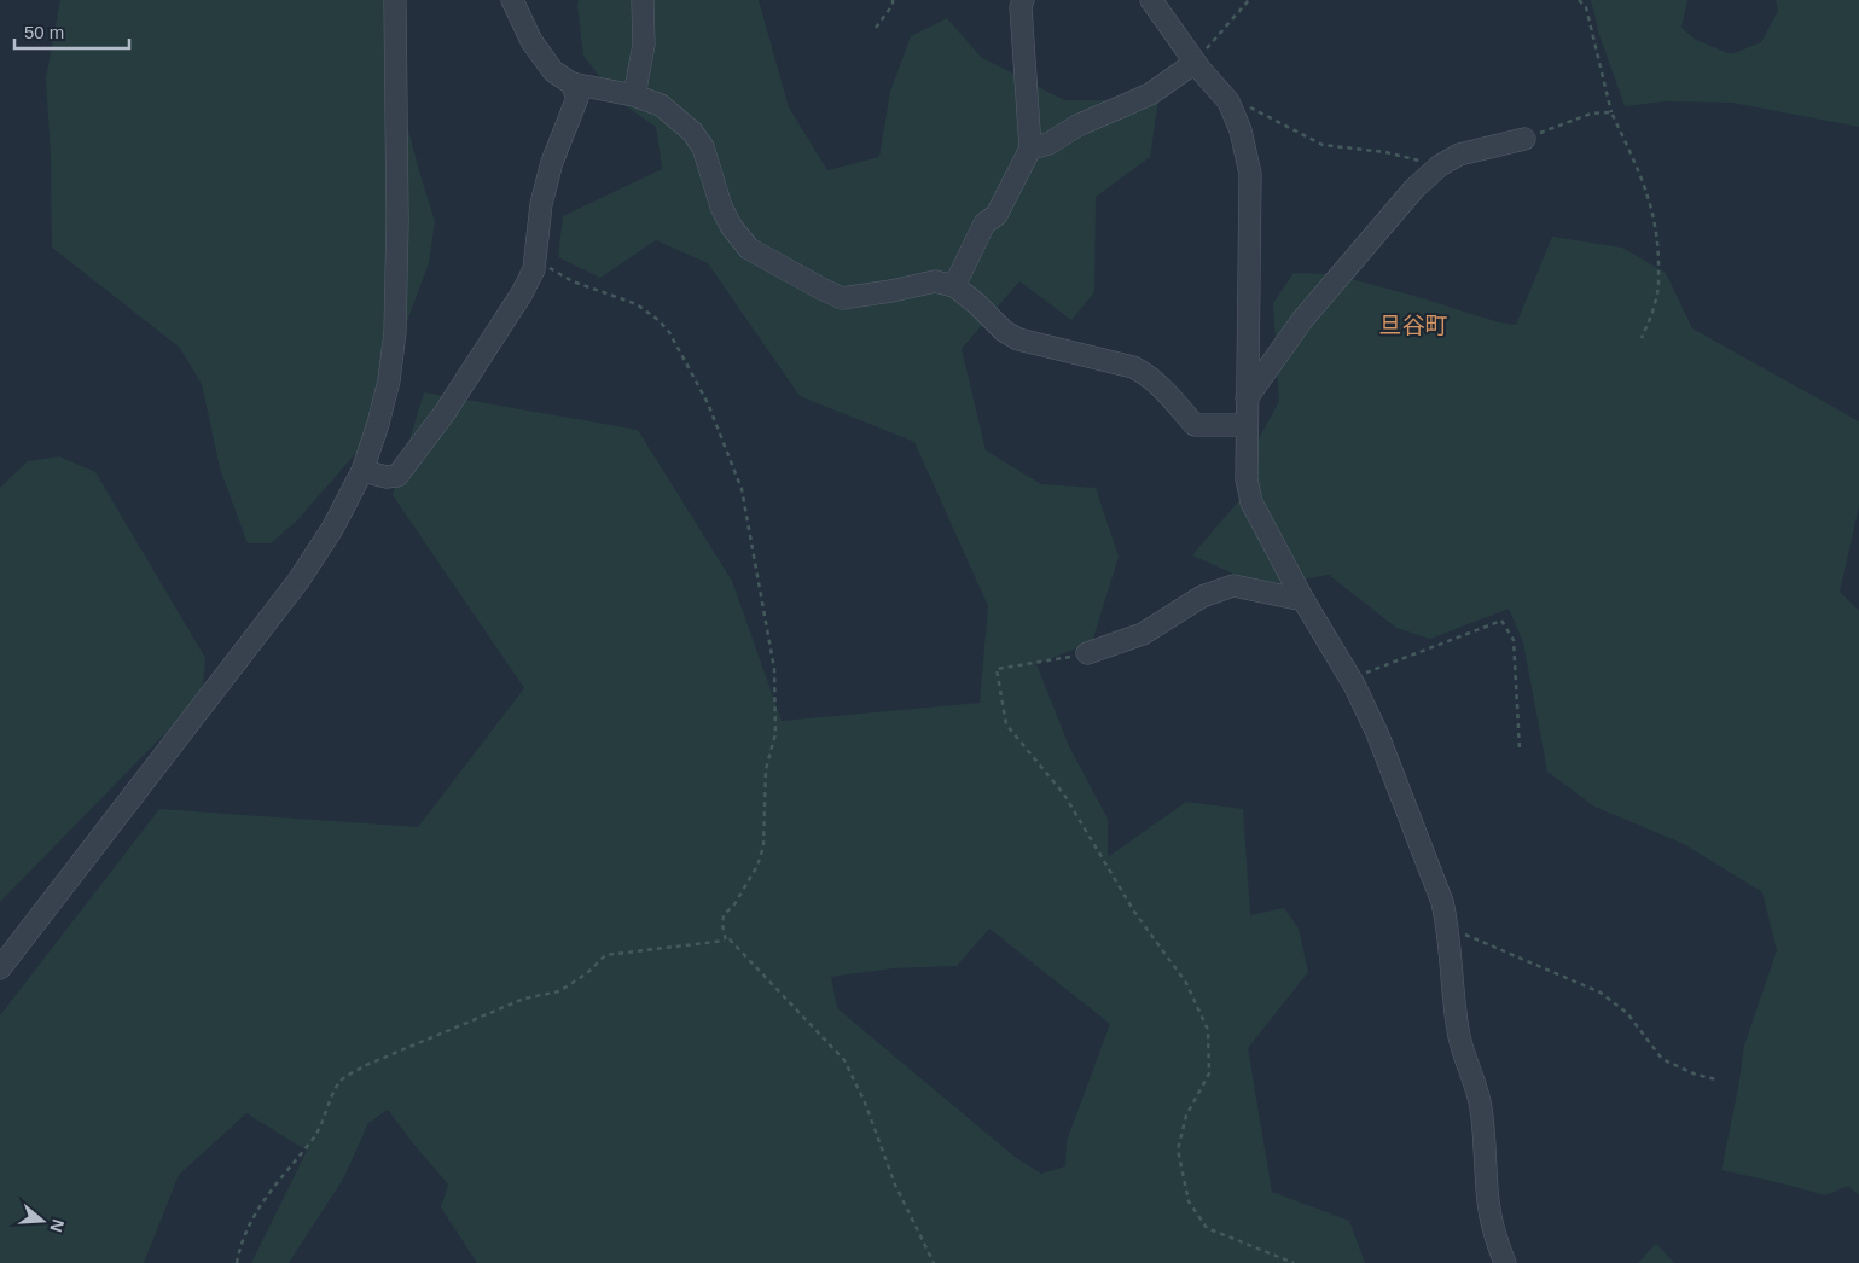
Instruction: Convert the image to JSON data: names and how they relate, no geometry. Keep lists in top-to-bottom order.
{
  "districts": ["旦谷町"],
  "scale_bar": "50 m",
  "north": "right"
}
